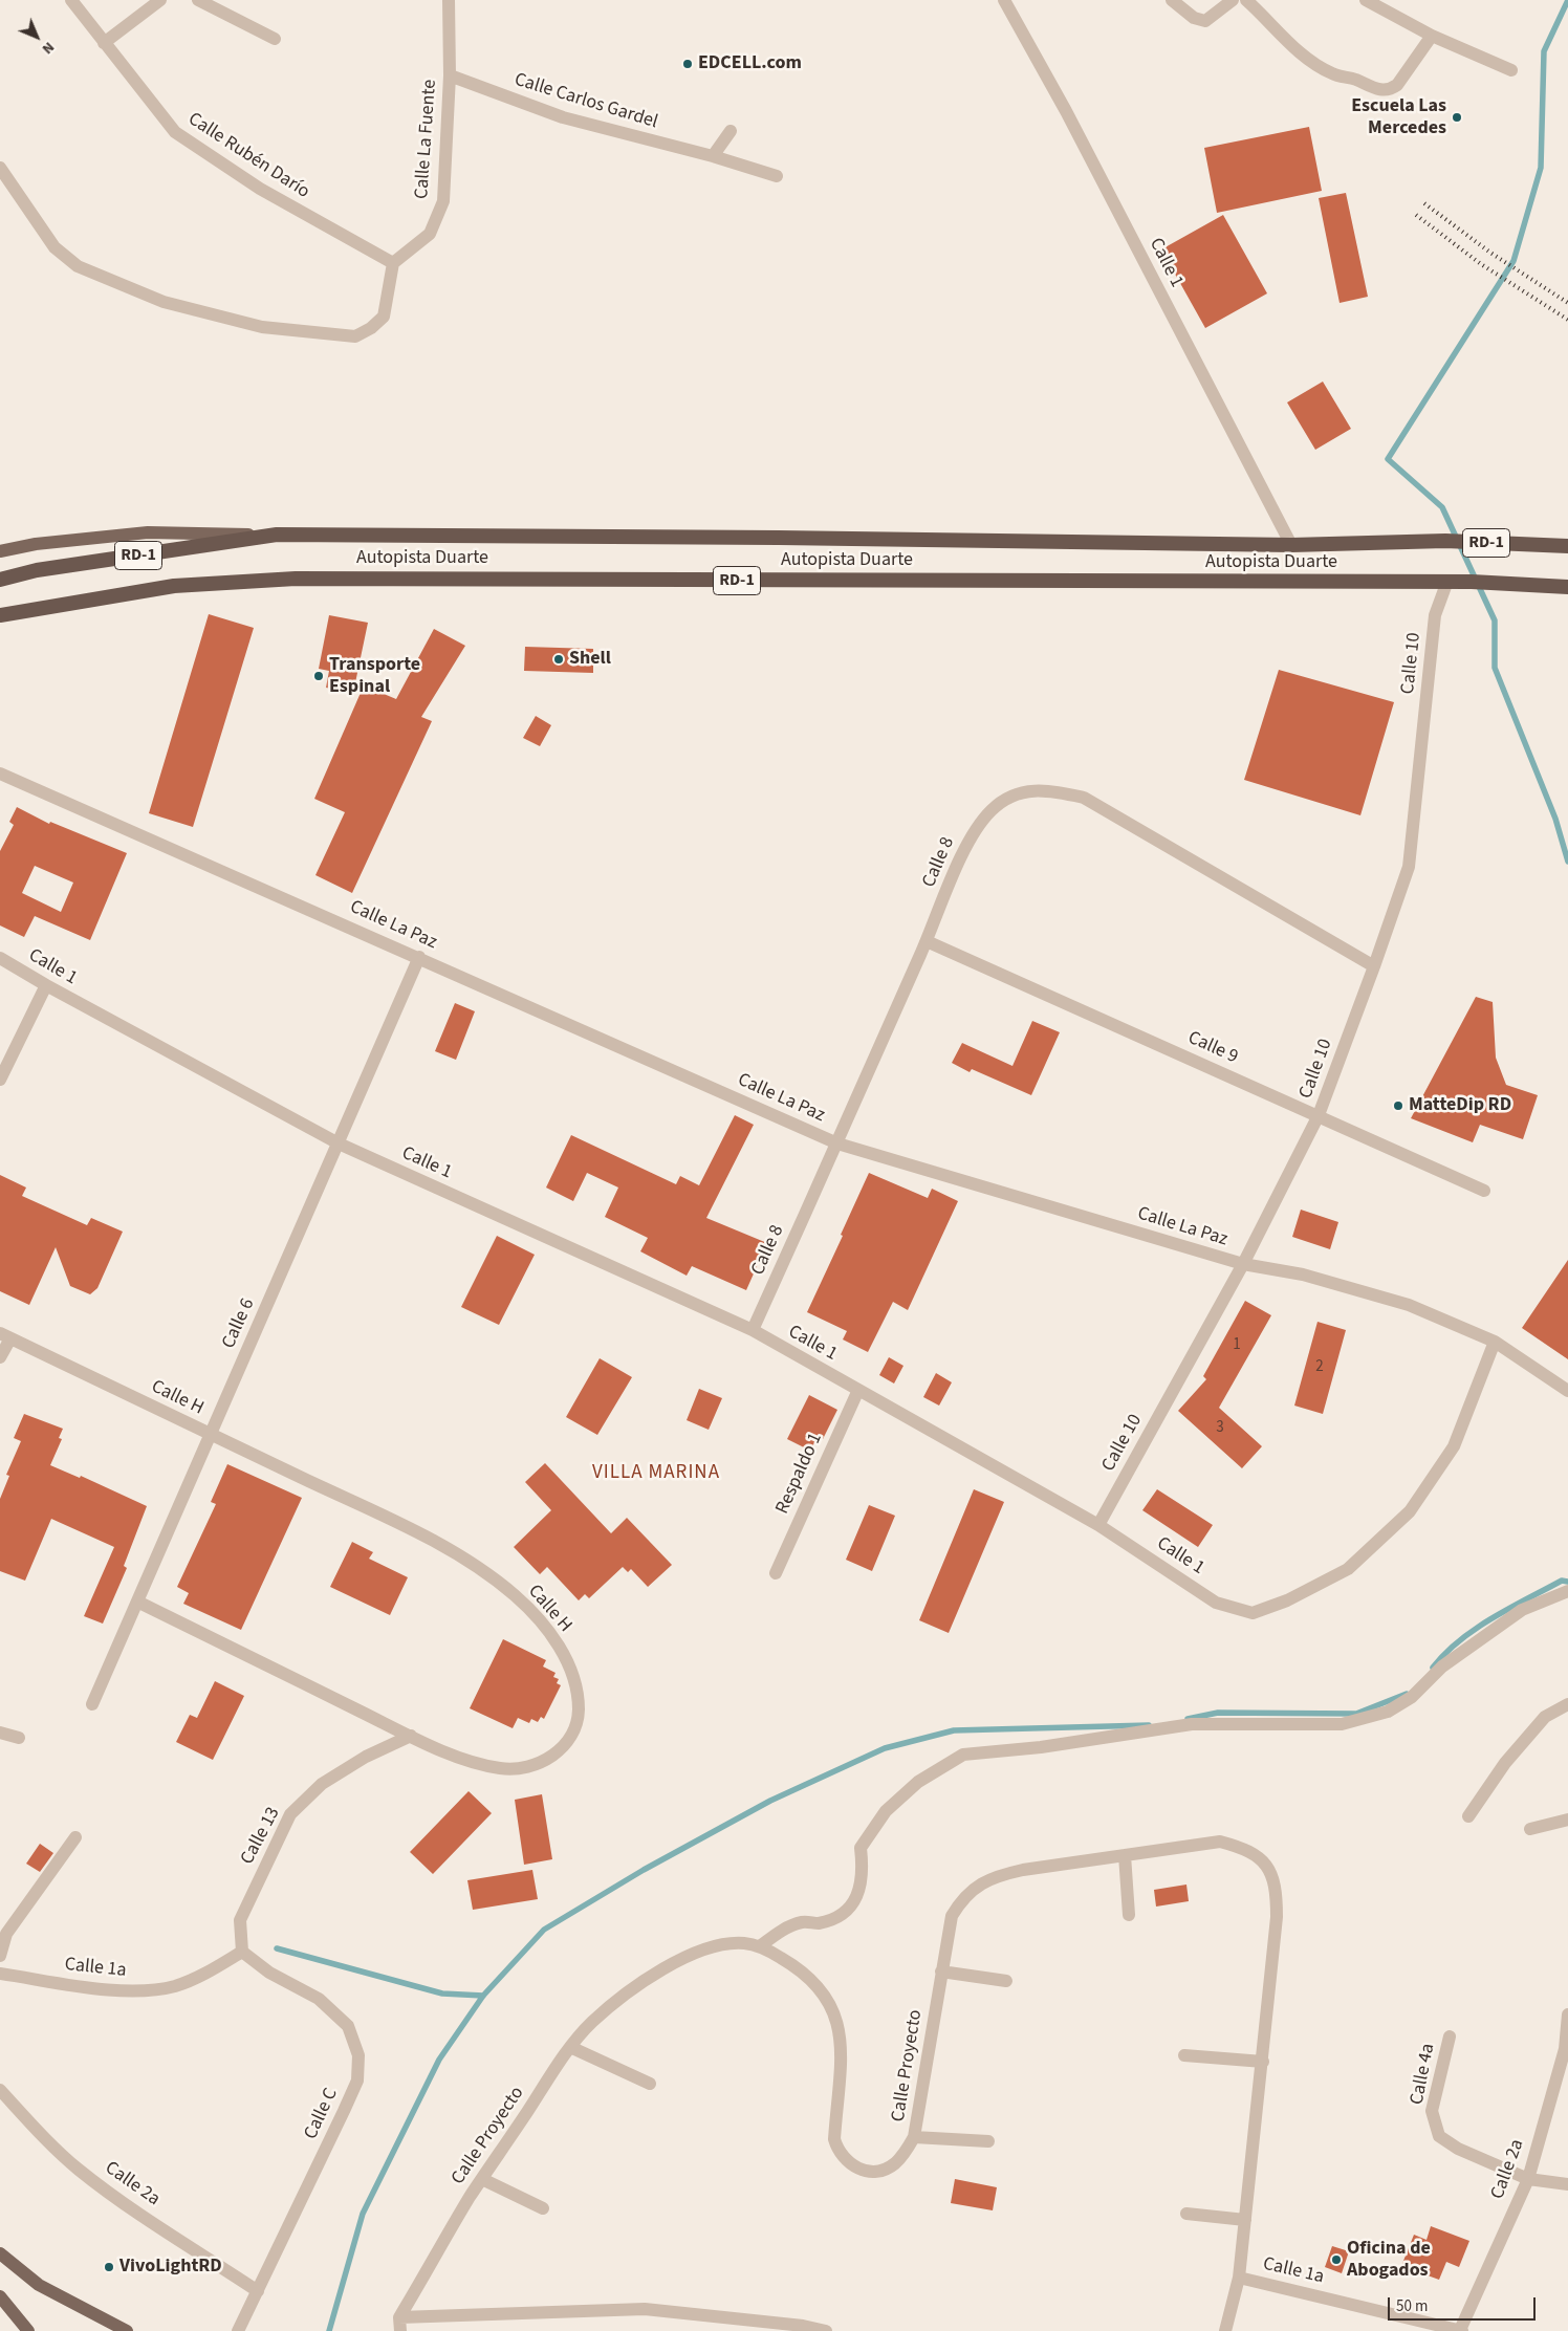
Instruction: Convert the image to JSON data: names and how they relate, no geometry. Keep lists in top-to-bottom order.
{
  "streets": {
    "highway": ["RD-1", "Autopista Duarte"],
    "street": [
      "Calle Carlos Gardel",
      "Calle La Fuente",
      "Calle Rubén Darío",
      "Calle 1",
      "Calle 10",
      "Calle 8",
      "Calle La Paz",
      "Calle 9",
      "Calle 6",
      "Calle H",
      "Respaldo 1",
      "Calle 13",
      "Calle 1a",
      "Calle Proyecto",
      "Calle 4a",
      "Calle C",
      "Calle 2a"
    ]
  },
  "crossings": [
    ["Calle Carlos Gardel", "Calle La Fuente"],
    ["Calle La Fuente", "Calle Rubén Darío"],
    ["Calle 1", "Autopista Duarte"],
    ["Calle 1", "Calle 10"],
    ["Calle 1", "Calle 8"],
    ["Calle 1", "Calle La Paz"],
    ["Calle 1", "Calle 6"],
    ["Calle 1", "Respaldo 1"],
    ["Autopista Duarte", "Calle 10"],
    ["Calle 10", "Calle 8"],
    ["Calle 10", "Calle La Paz"],
    ["Calle 10", "Calle 9"],
    ["Calle 8", "Calle La Paz"],
    ["Calle 8", "Calle 9"],
    ["Calle La Paz", "Calle 6"],
    ["Calle 6", "Calle H"],
    ["Calle H", "Calle 13"],
    ["Calle 13", "Calle 1a"],
    ["Calle 13", "Calle C"],
    ["Calle 1a", "Calle Proyecto"],
    ["Calle 1a", "Calle C"],
    ["Calle 1a", "Calle 2a"],
    ["Calle 4a", "Calle 2a"],
    ["Calle C", "Calle 2a"]
  ],
  "districts": ["VILLA MARINA"],
  "places": [
    "EDCELL.com",
    "Escuela Las Mercedes",
    "Shell",
    "Transporte Espinal",
    "MatteDip RD",
    "Oficina de Abogados",
    "VivoLightRD"
  ],
  "house_numbers": ["1", "2", "3"],
  "scale_bar": "50 m",
  "north": "bottom right"
}
